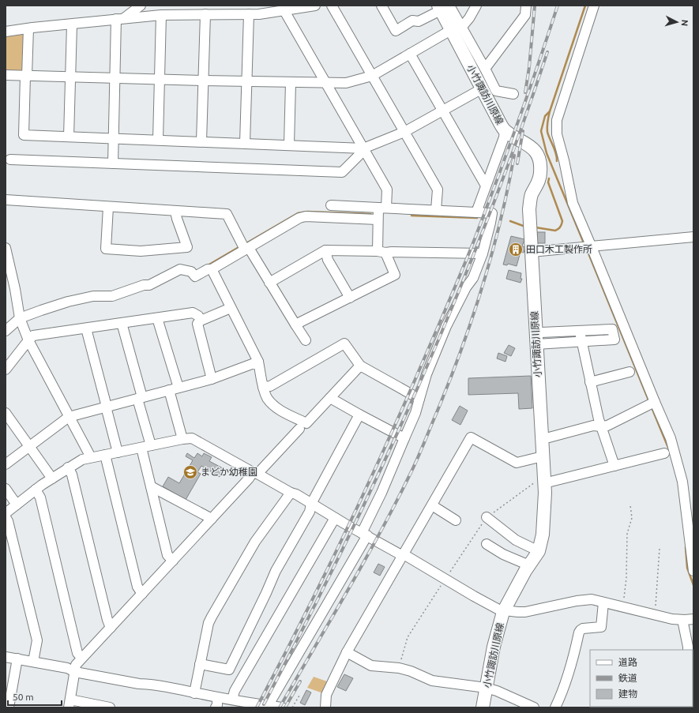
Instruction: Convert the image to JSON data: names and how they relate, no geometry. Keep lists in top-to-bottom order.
{
  "streets": {
    "main road": ["小竹諏訪川原線"]
  },
  "places": {
    "building": ["田口木工製作所"],
    "school or university": ["まどか幼稚園"]
  },
  "legend": ["道路", "鉄道", "建物"],
  "scale_bar": "50 m",
  "north": "right"
}
